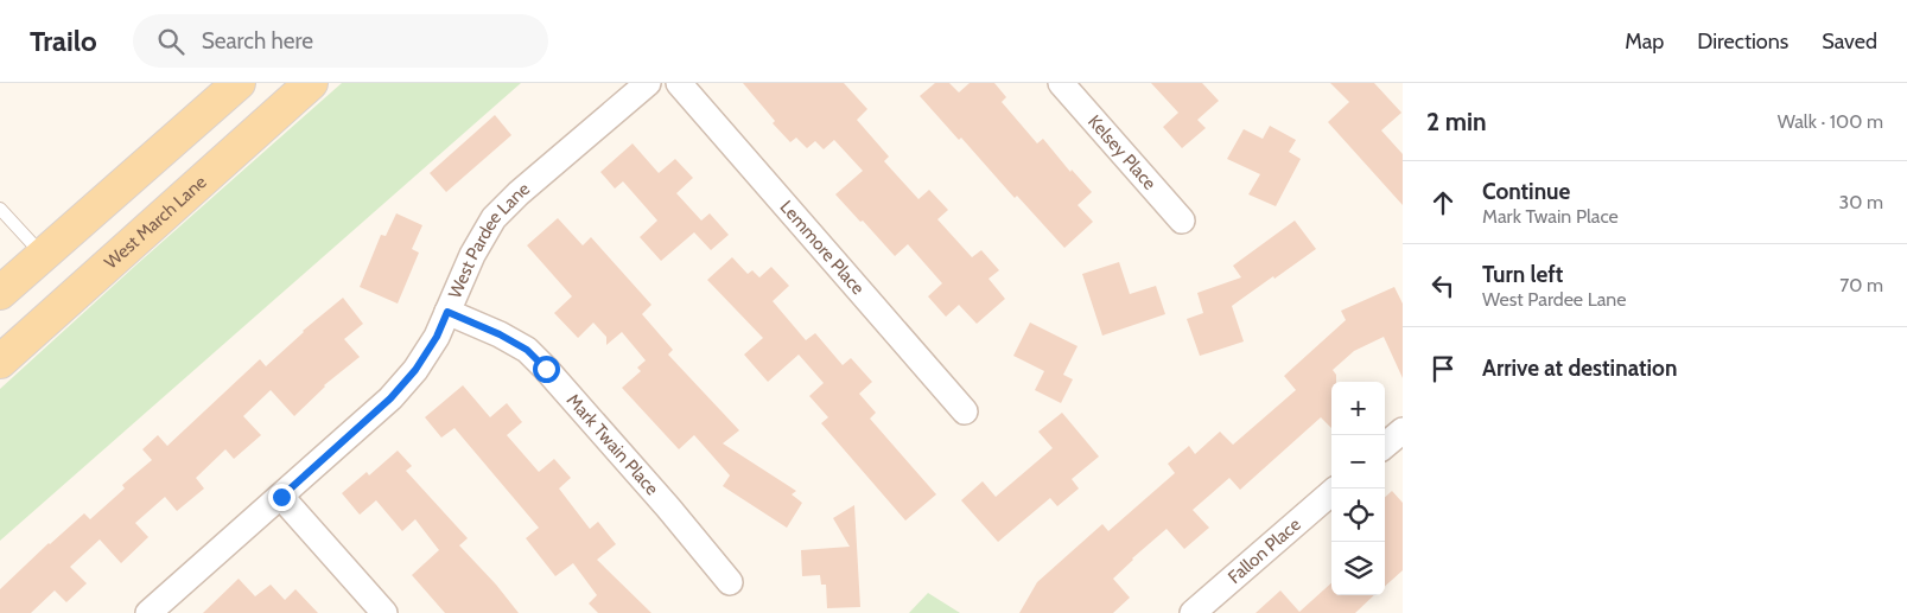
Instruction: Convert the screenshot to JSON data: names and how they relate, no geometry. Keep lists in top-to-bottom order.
{
  "streets": {
    "main road": ["West March Lane"],
    "street": [
      "Kelsey Place",
      "West Pardee Lane",
      "Lemmore Place",
      "Mark Twain Place",
      "Fallon Place"
    ]
  },
  "crossings": [
    ["West Pardee Lane", "Mark Twain Place"]
  ],
  "page": {
    "header": "Trailo",
    "search": "Search here",
    "nav": ["Map", "Directions", "Saved"],
    "heading": ["2 min", "Walk · 100 m"],
    "list": [
      ["Continue", "Mark Twain Place", "30 m"],
      ["Turn left", "West Pardee Lane", "70 m"],
      "Arrive at destination"
    ],
    "map_buttons": ["+", "−"]
  }
}
